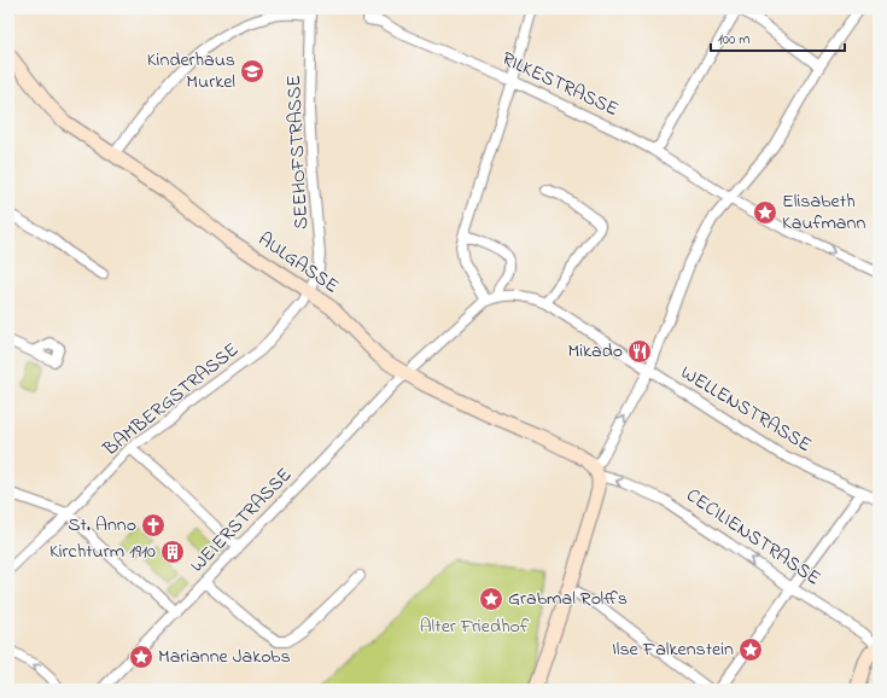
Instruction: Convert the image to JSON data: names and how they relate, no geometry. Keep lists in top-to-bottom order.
{
  "streets": {
    "main road": ["AULGASSE", "CECILIENSTRASSE"],
    "street": [
      "RILKESTRASSE",
      "SEEHOFSTRASSE",
      "BAMBERGSTRASSE",
      "WELLENSTRASSE",
      "WEIERSTRASSE"
    ]
  },
  "crossings": [
    ["SEEHOFSTRASSE", "AULGASSE"],
    ["SEEHOFSTRASSE", "BAMBERGSTRASSE"],
    ["AULGASSE", "BAMBERGSTRASSE"],
    ["AULGASSE", "WEIERSTRASSE"],
    ["AULGASSE", "CECILIENSTRASSE"],
    ["WELLENSTRASSE", "WEIERSTRASSE"]
  ],
  "one_way": ["CECILIENSTRASSE"],
  "parks": ["Alter Friedhof"],
  "places": {
    "school or university": ["Kinderhaus Murkel"],
    "place": [
      "Elisabeth Kaufmann",
      "Grabmal Rolffs",
      "Ilse Falkenstein",
      "Marianne Jakobs"
    ],
    "restaurant": ["Mikado"],
    "church": ["St. Anno"],
    "building": ["Kirchturm 1910"]
  },
  "scale_bar": "100 m"
}
